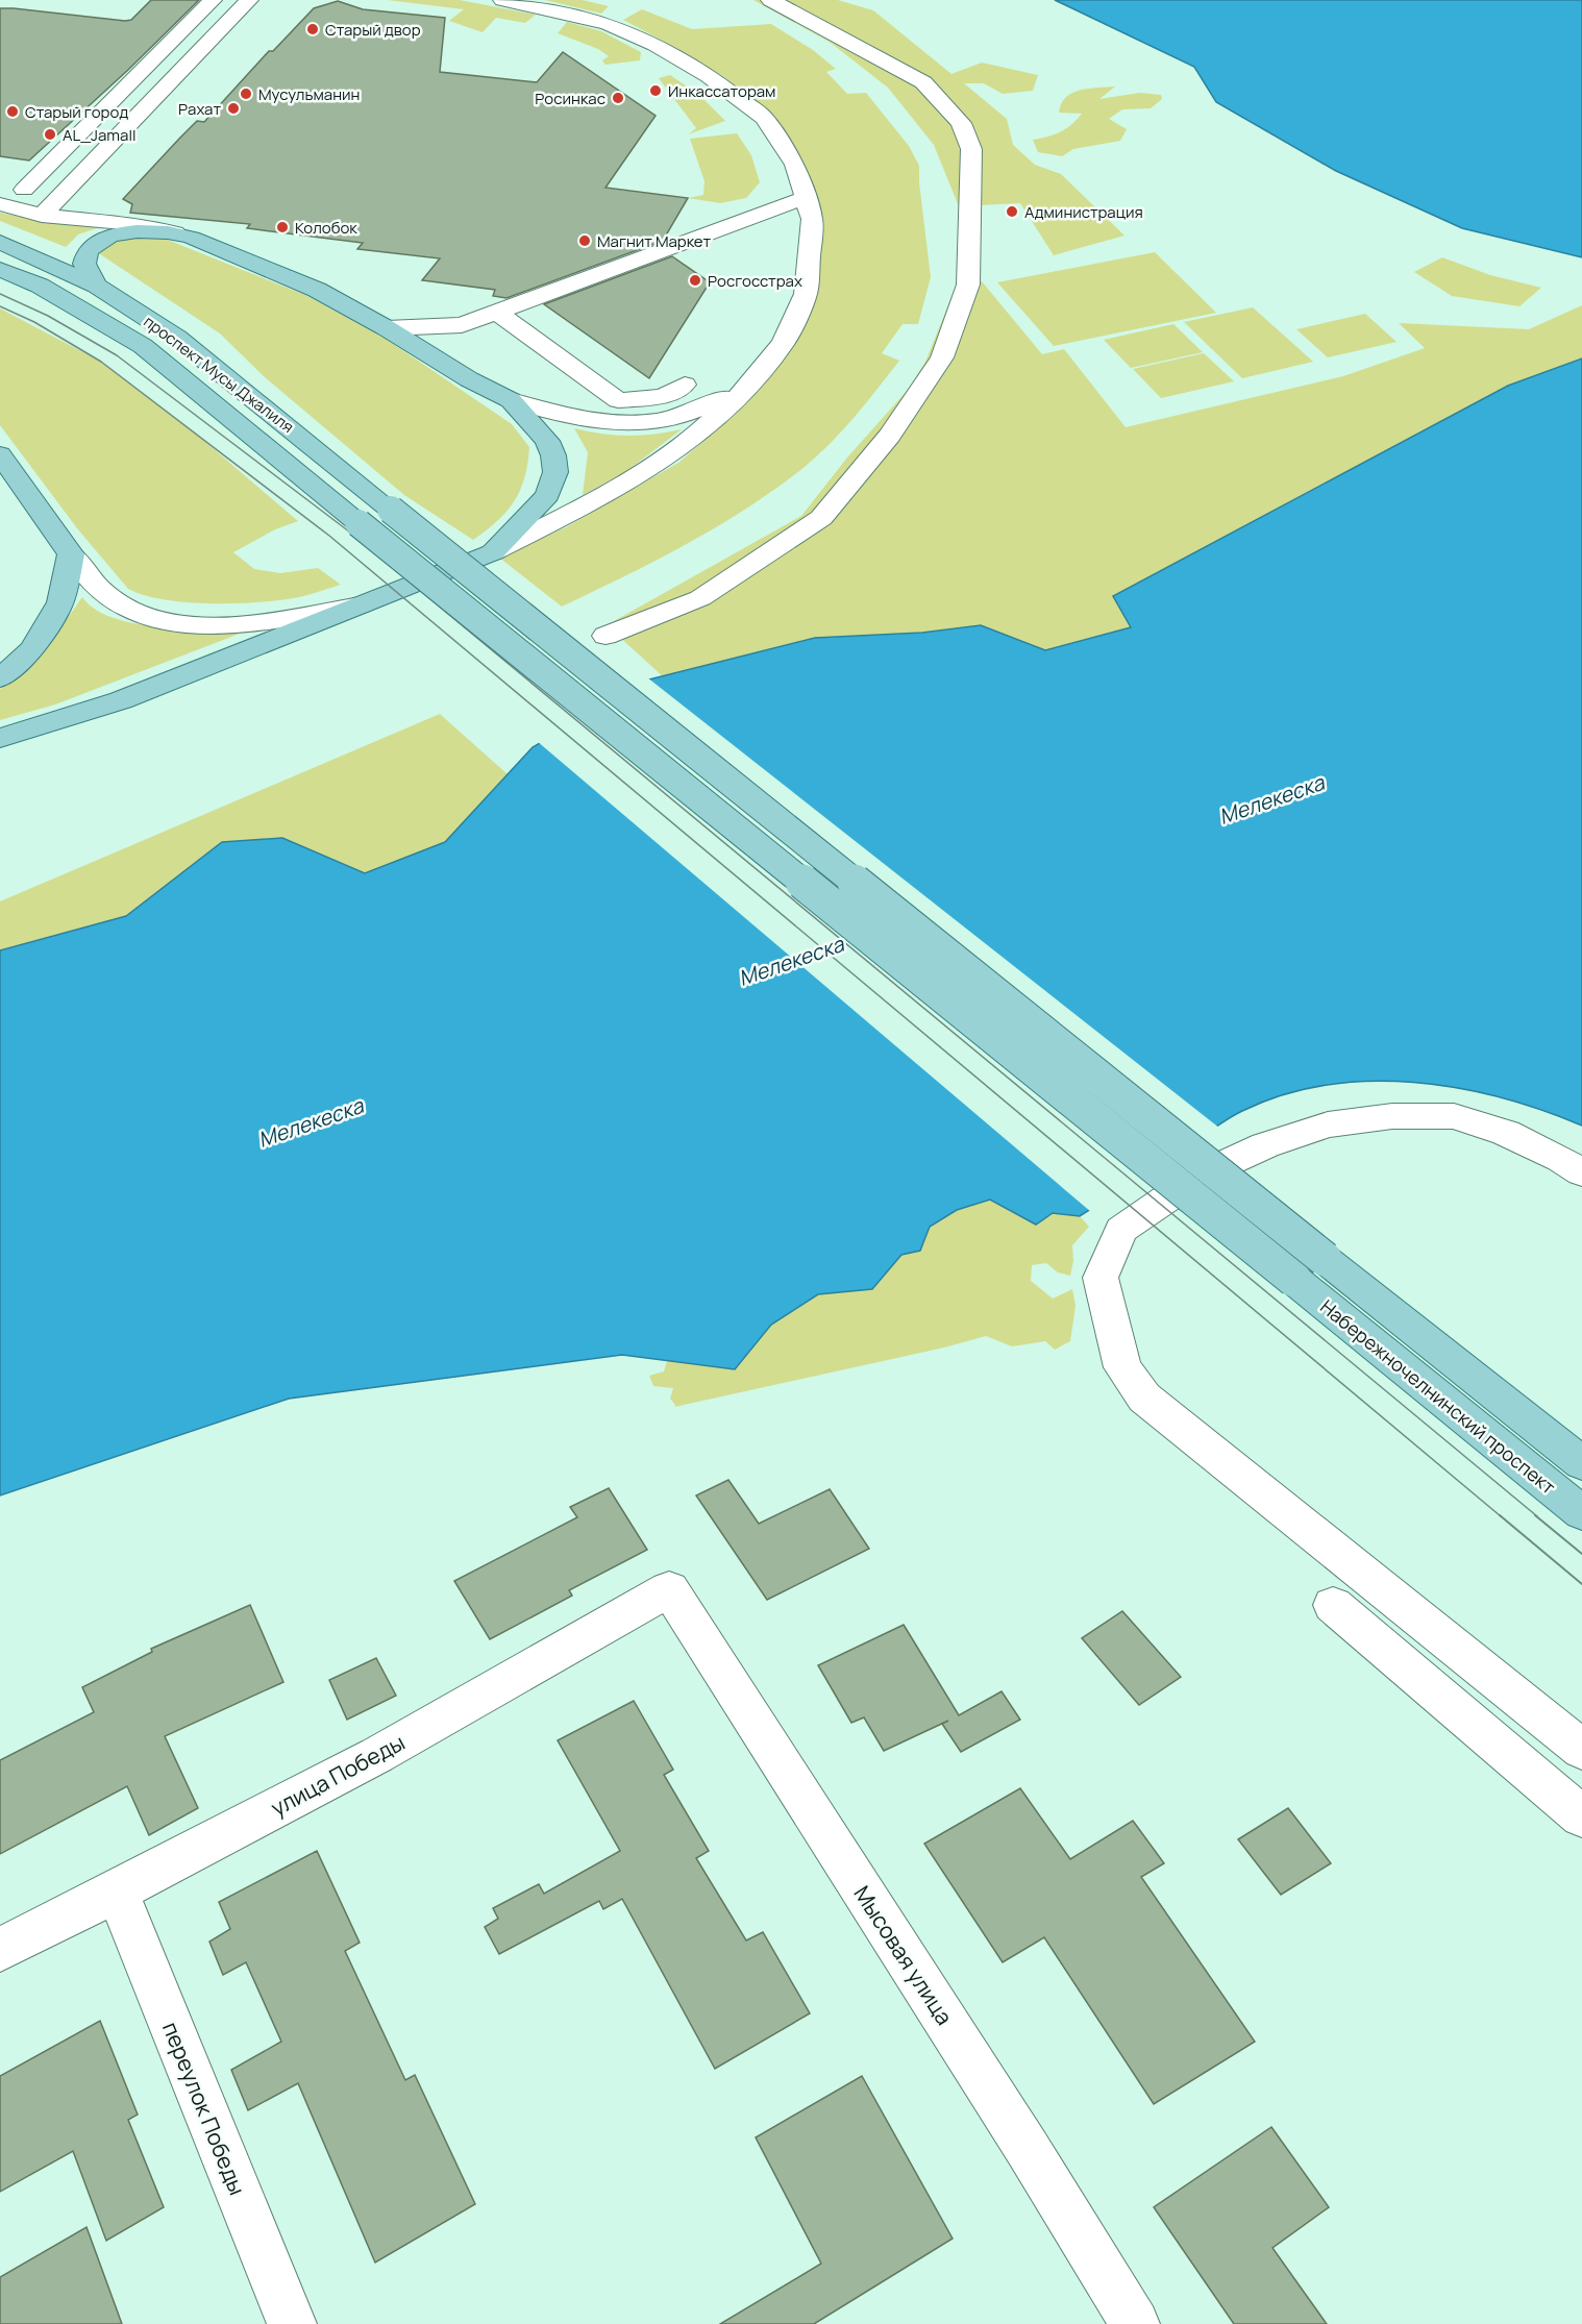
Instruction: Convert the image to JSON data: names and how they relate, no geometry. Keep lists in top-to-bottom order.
{
  "streets": {
    "main road": ["проспект Мусы Джалиля", "Набережночелнинский проспект"],
    "street": ["улица Победы", "Мысовая улица", "переулок Победы"]
  },
  "crossings": [
    ["проспект Мусы Джалиля", "Набережночелнинский проспект"],
    ["улица Победы", "Мысовая улица"],
    ["улица Победы", "переулок Победы"]
  ],
  "water": ["Мелекеска"],
  "places": [
    "Старый двор",
    "Инкассаторам",
    "Мусульманин",
    "Росинкас",
    "Рахат",
    "Старый город",
    "AL_Jamall",
    "Администрация",
    "Колобок",
    "Магнит Маркет",
    "Росгосстрах"
  ]
}
